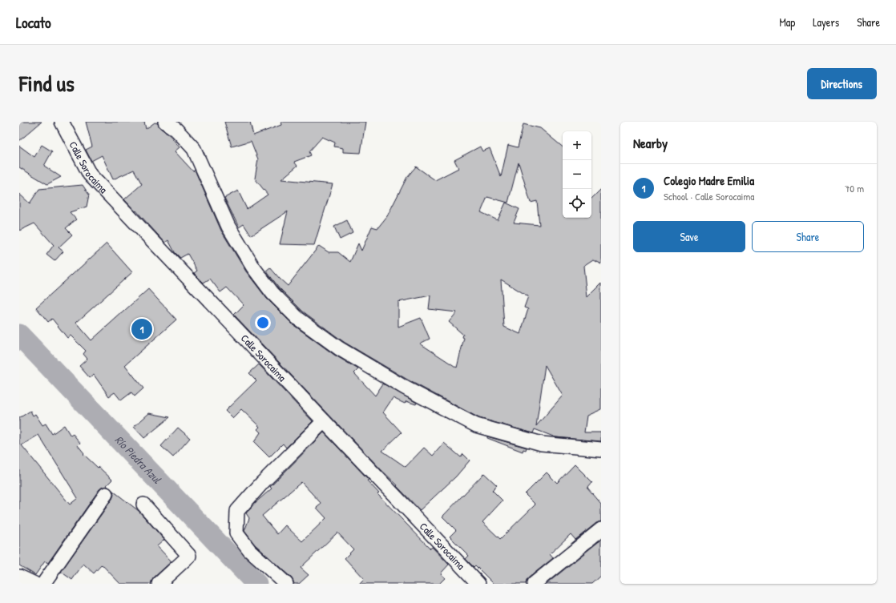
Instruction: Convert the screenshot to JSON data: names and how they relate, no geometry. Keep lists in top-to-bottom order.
{
  "streets": {
    "street": ["Calle Sorocaima"]
  },
  "water": ["Río Piedra Azul"],
  "page": {
    "header": "Locato",
    "nav": ["Map", "Layers", "Share"],
    "title": "Find us",
    "buttons": [
      "Directions",
      ["Save", "Share"]
    ],
    "heading": "Nearby",
    "map_buttons": ["+", "−"],
    "list": [
      {
        "mark": "1",
        "name": "Colegio Madre Emilia",
        "note": "School · Calle Sorocaima",
        "value": "70 m"
      }
    ],
    "pins": "1"
  }
}
